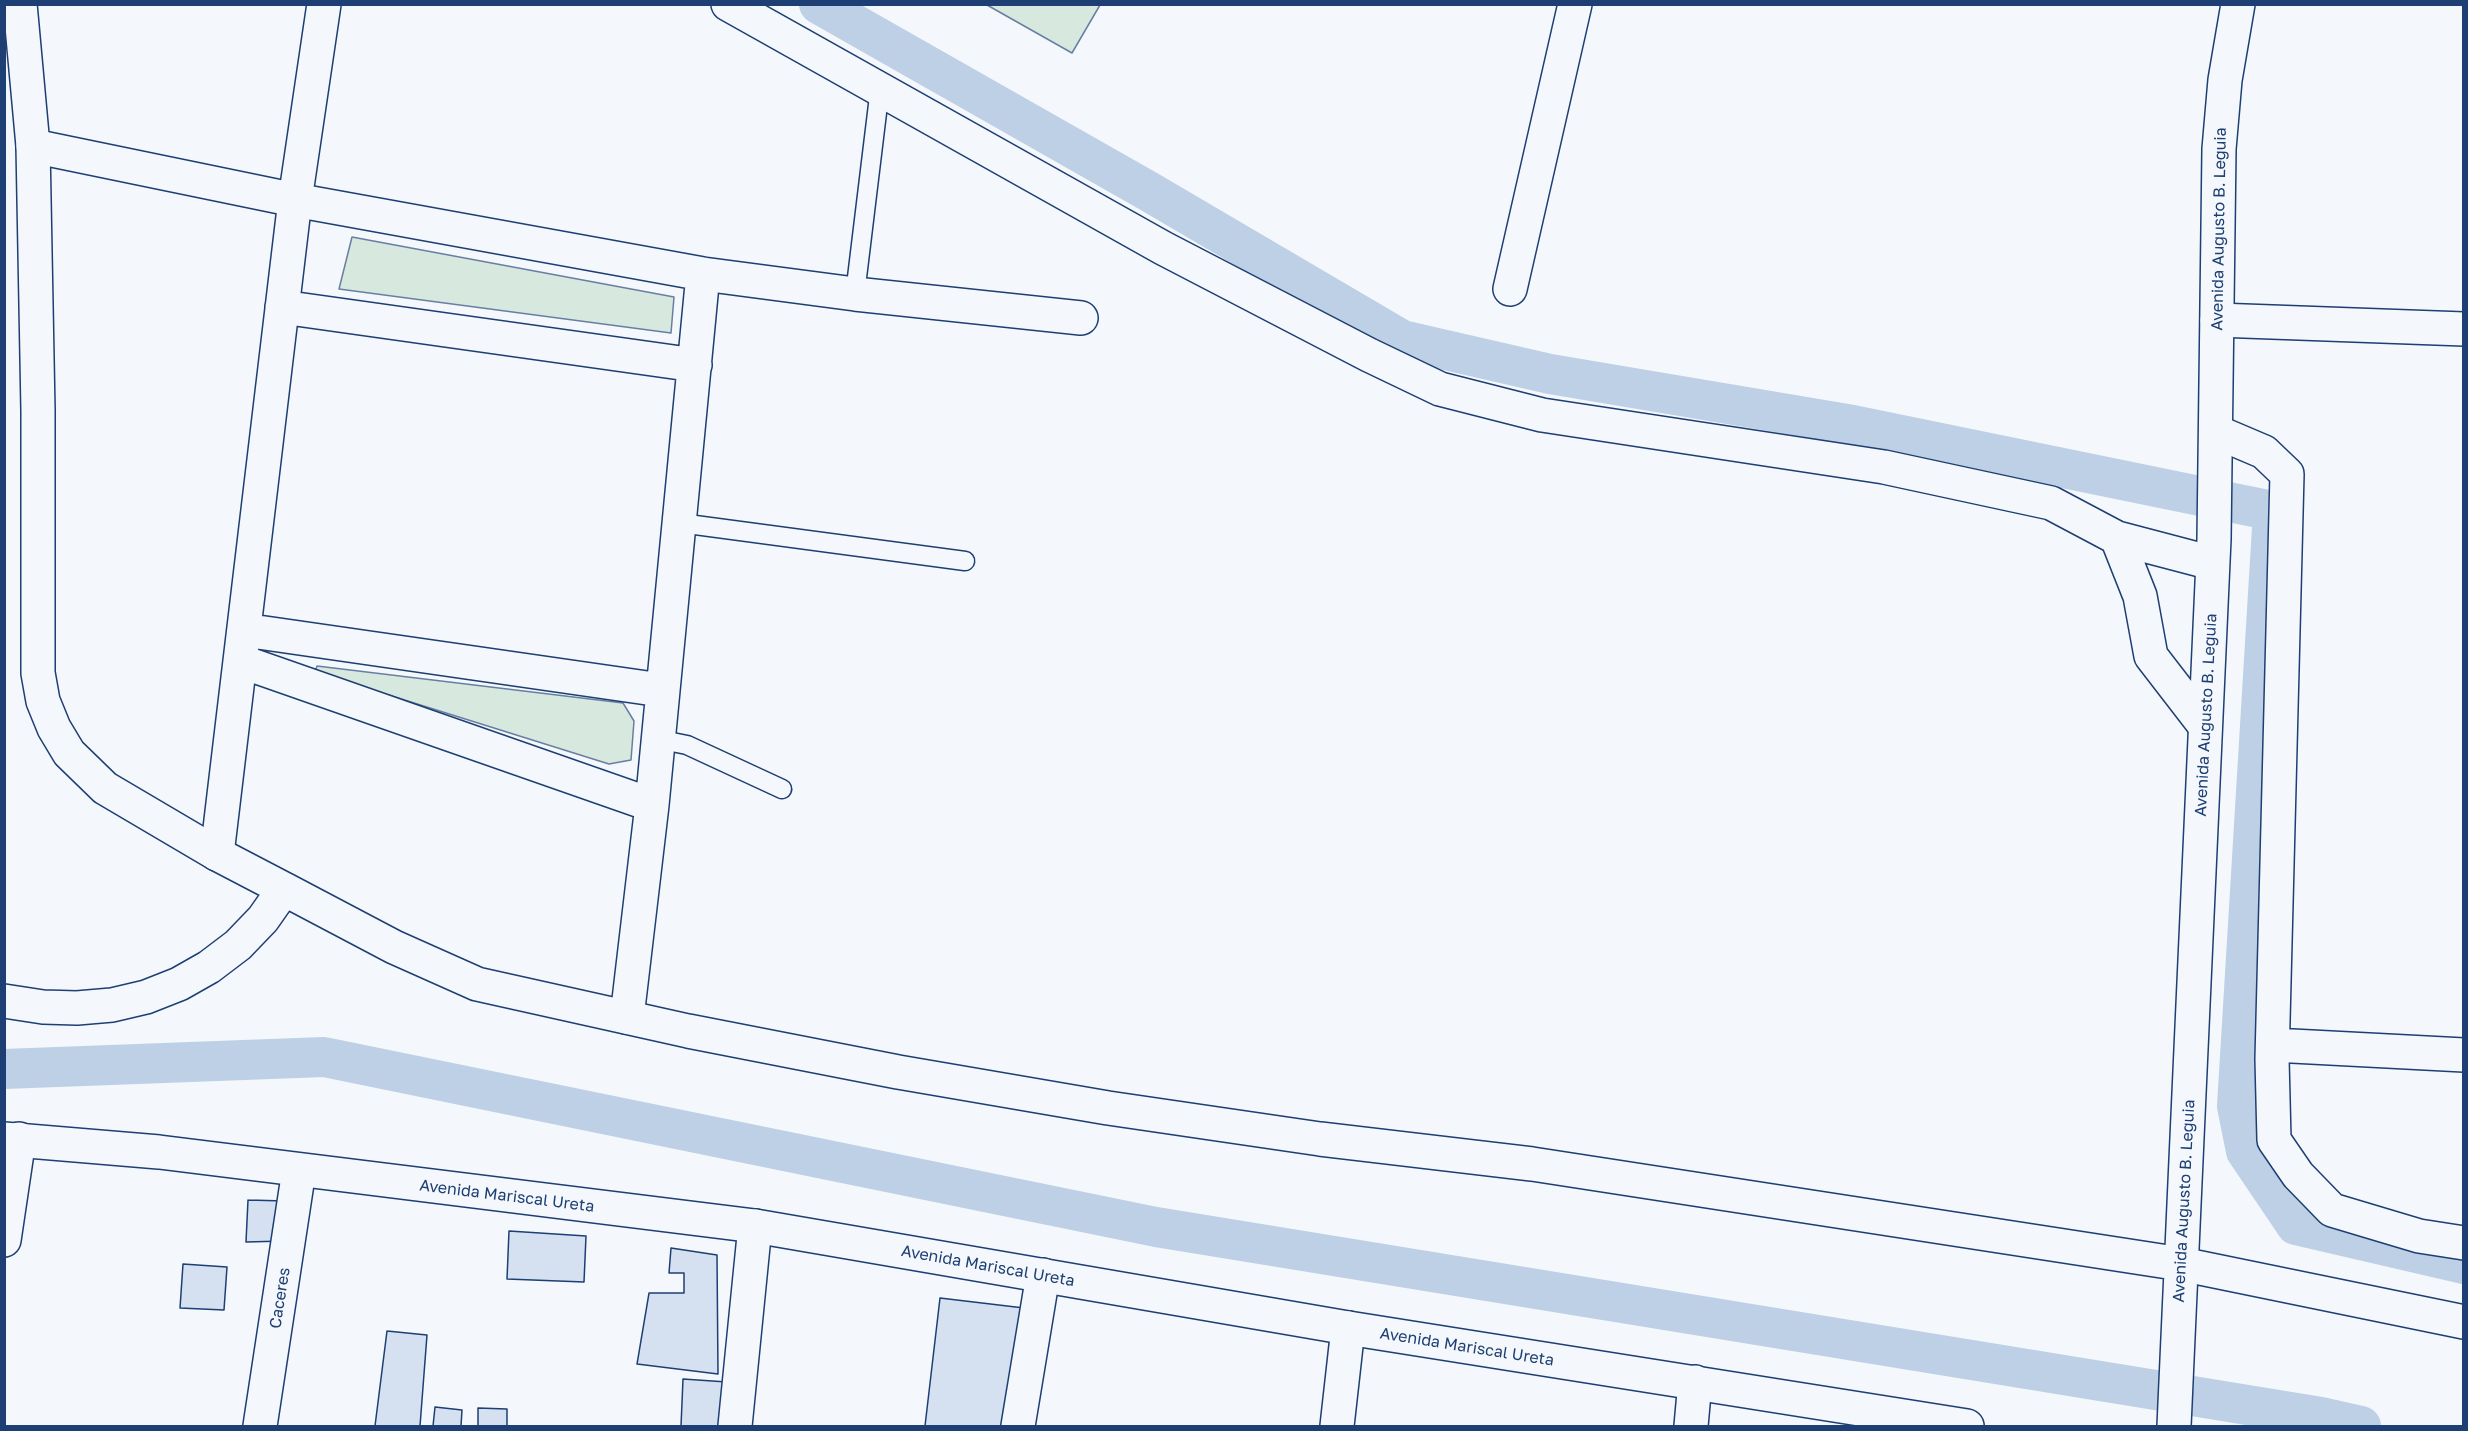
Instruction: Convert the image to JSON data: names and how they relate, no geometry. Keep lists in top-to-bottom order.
{
  "streets": {
    "street": ["Avenida Augusto B. Leguia", "Avenida Mariscal Ureta", "Caceres"]
  },
  "crossings": [
    ["Avenida Mariscal Ureta", "Caceres"]
  ]
}
